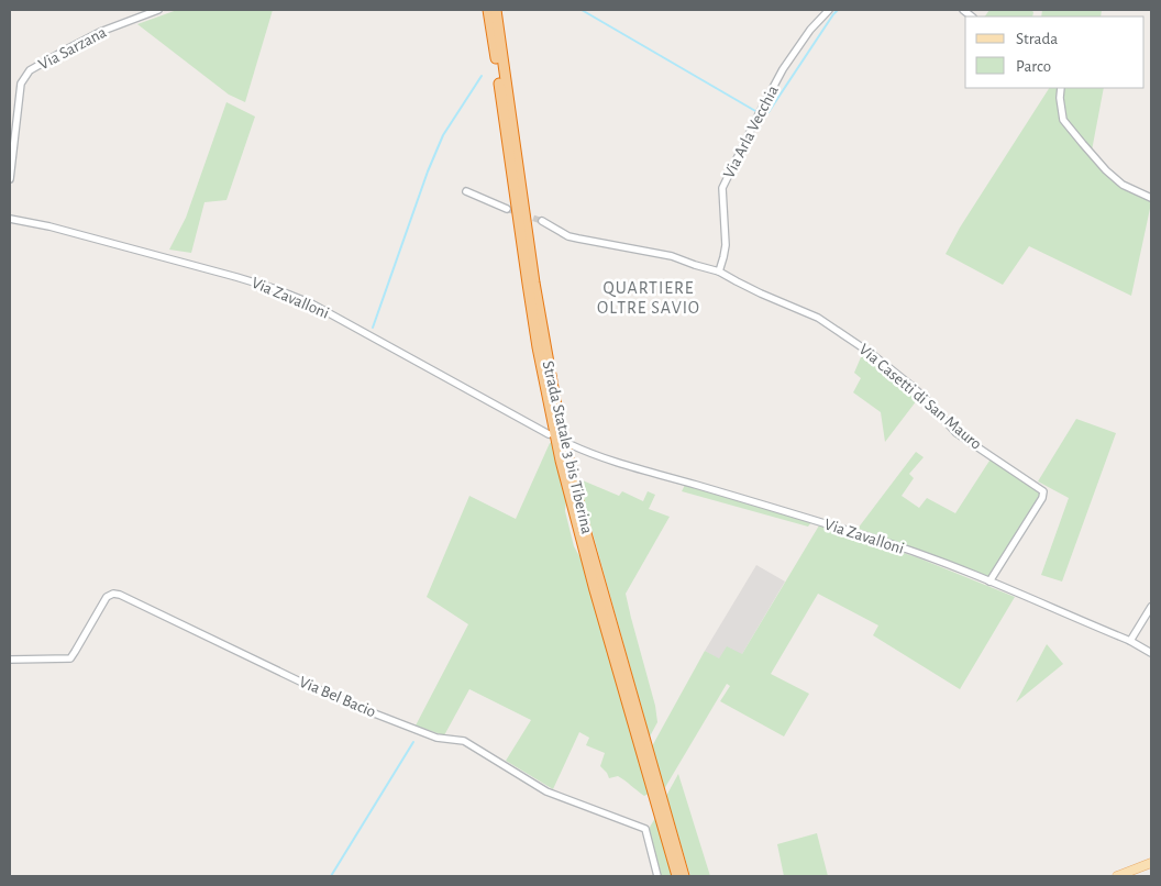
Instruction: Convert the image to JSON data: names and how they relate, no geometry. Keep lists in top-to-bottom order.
{
  "streets": {
    "highway": ["Strada Statale 3 bis Tiberina"],
    "street": [
      "Via Sarzana",
      "Via Arla Vecchia",
      "Via Zavalloni",
      "Via Casetti di San Mauro",
      "Via Bel Bacio"
    ]
  },
  "crossings": [
    ["Via Arla Vecchia", "Via Casetti di San Mauro"],
    ["Via Zavalloni", "Via Casetti di San Mauro"]
  ],
  "districts": ["QUARTIERE OLTRE SAVIO"],
  "legend": ["Strada", "Parco"]
}
